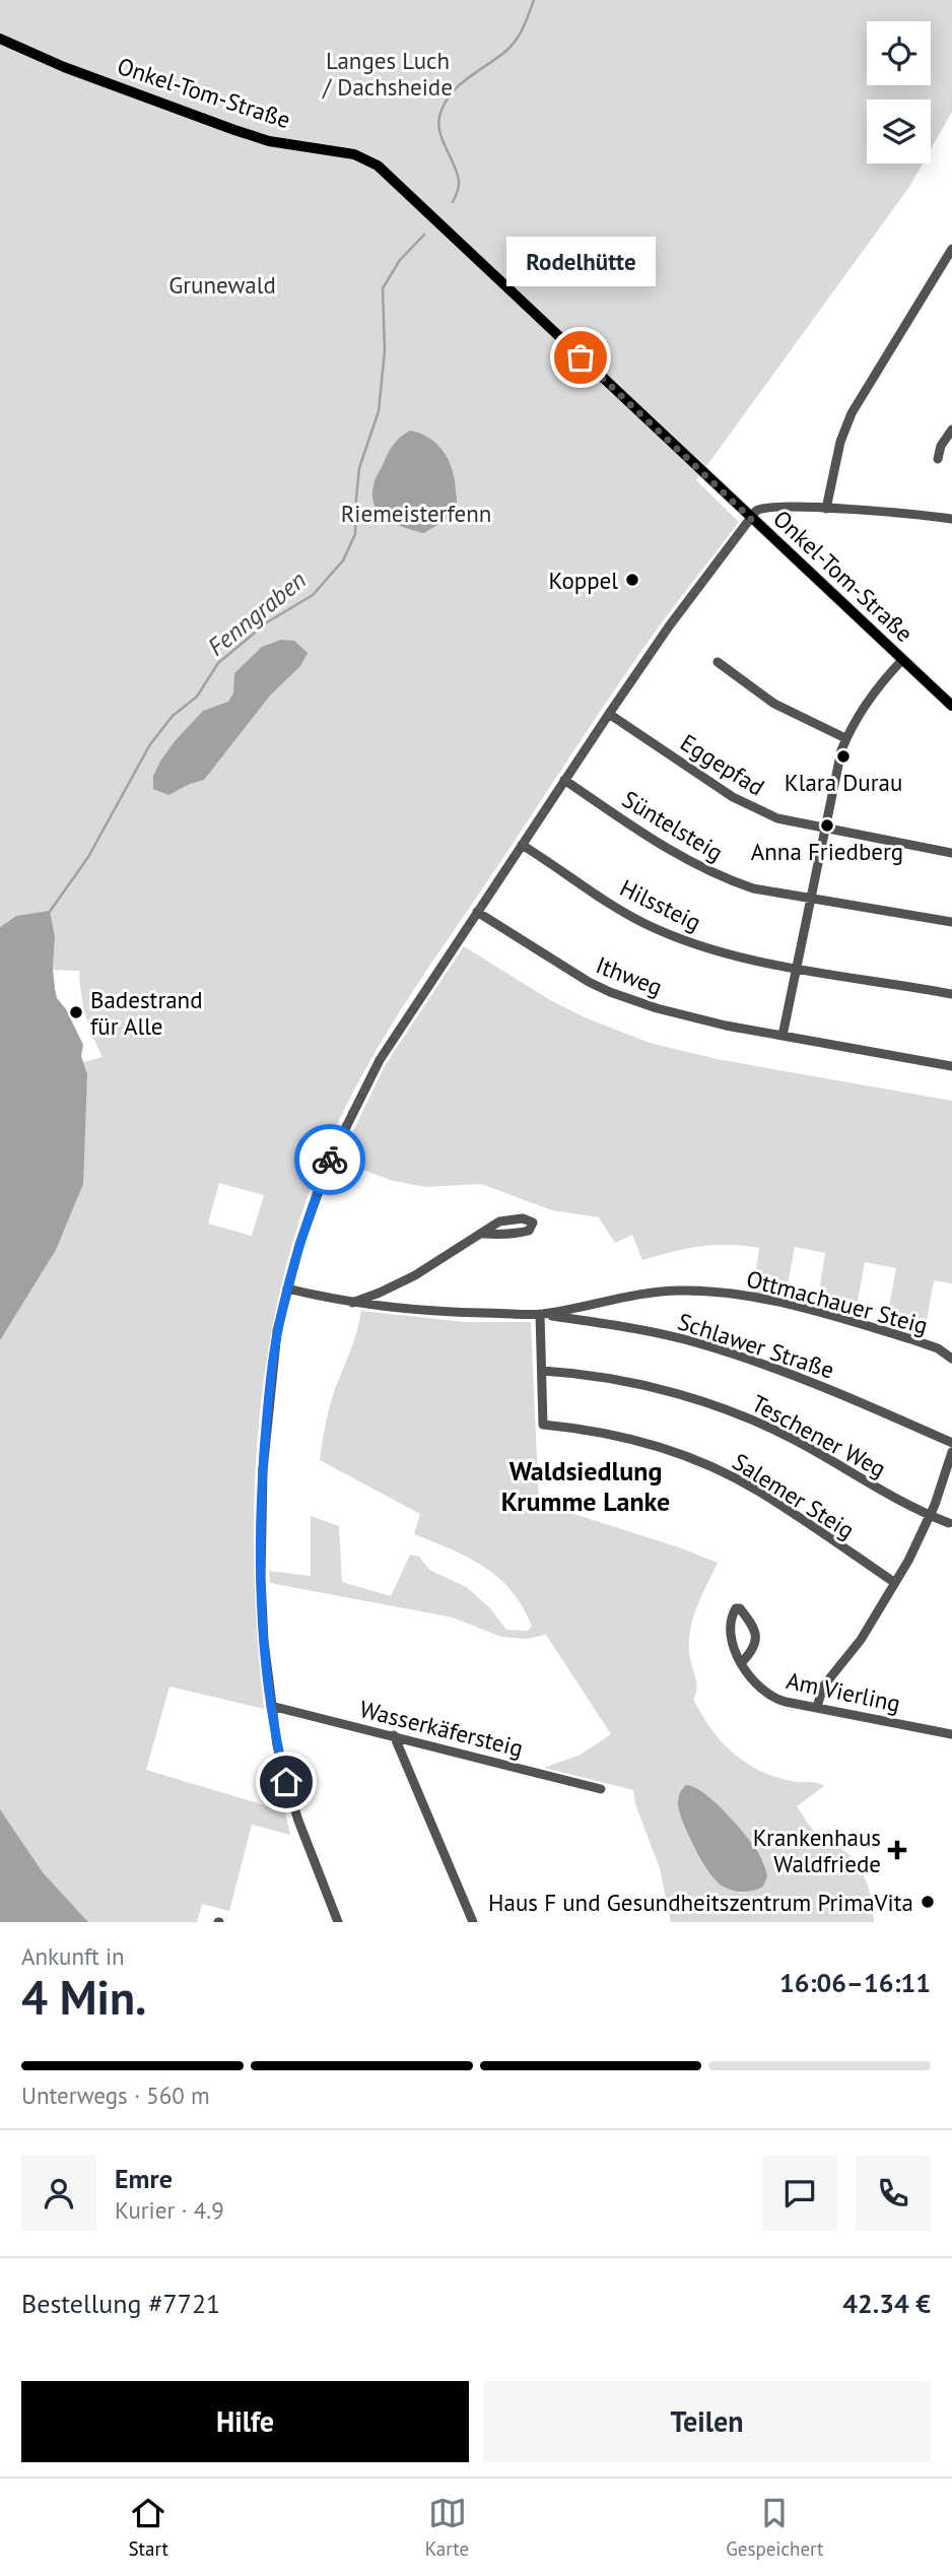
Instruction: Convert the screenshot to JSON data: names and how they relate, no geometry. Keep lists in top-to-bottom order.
{
  "streets": {
    "main road": ["Onkel-Tom-Straße"],
    "street": [
      "Eggepfad",
      "Süntelsteig",
      "Hilssteig",
      "Ithweg",
      "Ottmachauer Steig",
      "Schlawer Straße",
      "Teschener Weg",
      "Salemer Steig",
      "Am Vierling",
      "Wasserkäfersteig"
    ]
  },
  "crossings": [
    ["Ottmachauer Steig", "Schlawer Straße"],
    ["Teschener Weg", "Salemer Steig"]
  ],
  "districts": ["Waldsiedlung Krumme Lanke"],
  "water": ["Fenngraben"],
  "parks": ["Langes Luch / Dachsheide", "Grunewald", "Riemeisterfenn"],
  "places": {
    "other": [
      "Rodelhütte",
      "Koppel",
      "Klara Durau",
      "Anna Friedberg",
      "Badestrand für Alle",
      "Haus F und Gesundheitszentrum PrimaVita"
    ],
    "health": ["Krankenhaus Waldfriede"]
  },
  "page": {
    "bubble": "Rodelhütte",
    "heading": ["4 Min.", "Ankunft in", "16:06–16:11"],
    "panel": [
      "Emre",
      "Kurier · 4.9",
      "Bestellung #7721",
      "42.34 €"
    ],
    "bar": "Unterwegs · 560 m",
    "buttons": ["Hilfe", "Teilen"],
    "tabs": ["Start", "Karte", "Gespeichert"]
  }
}
